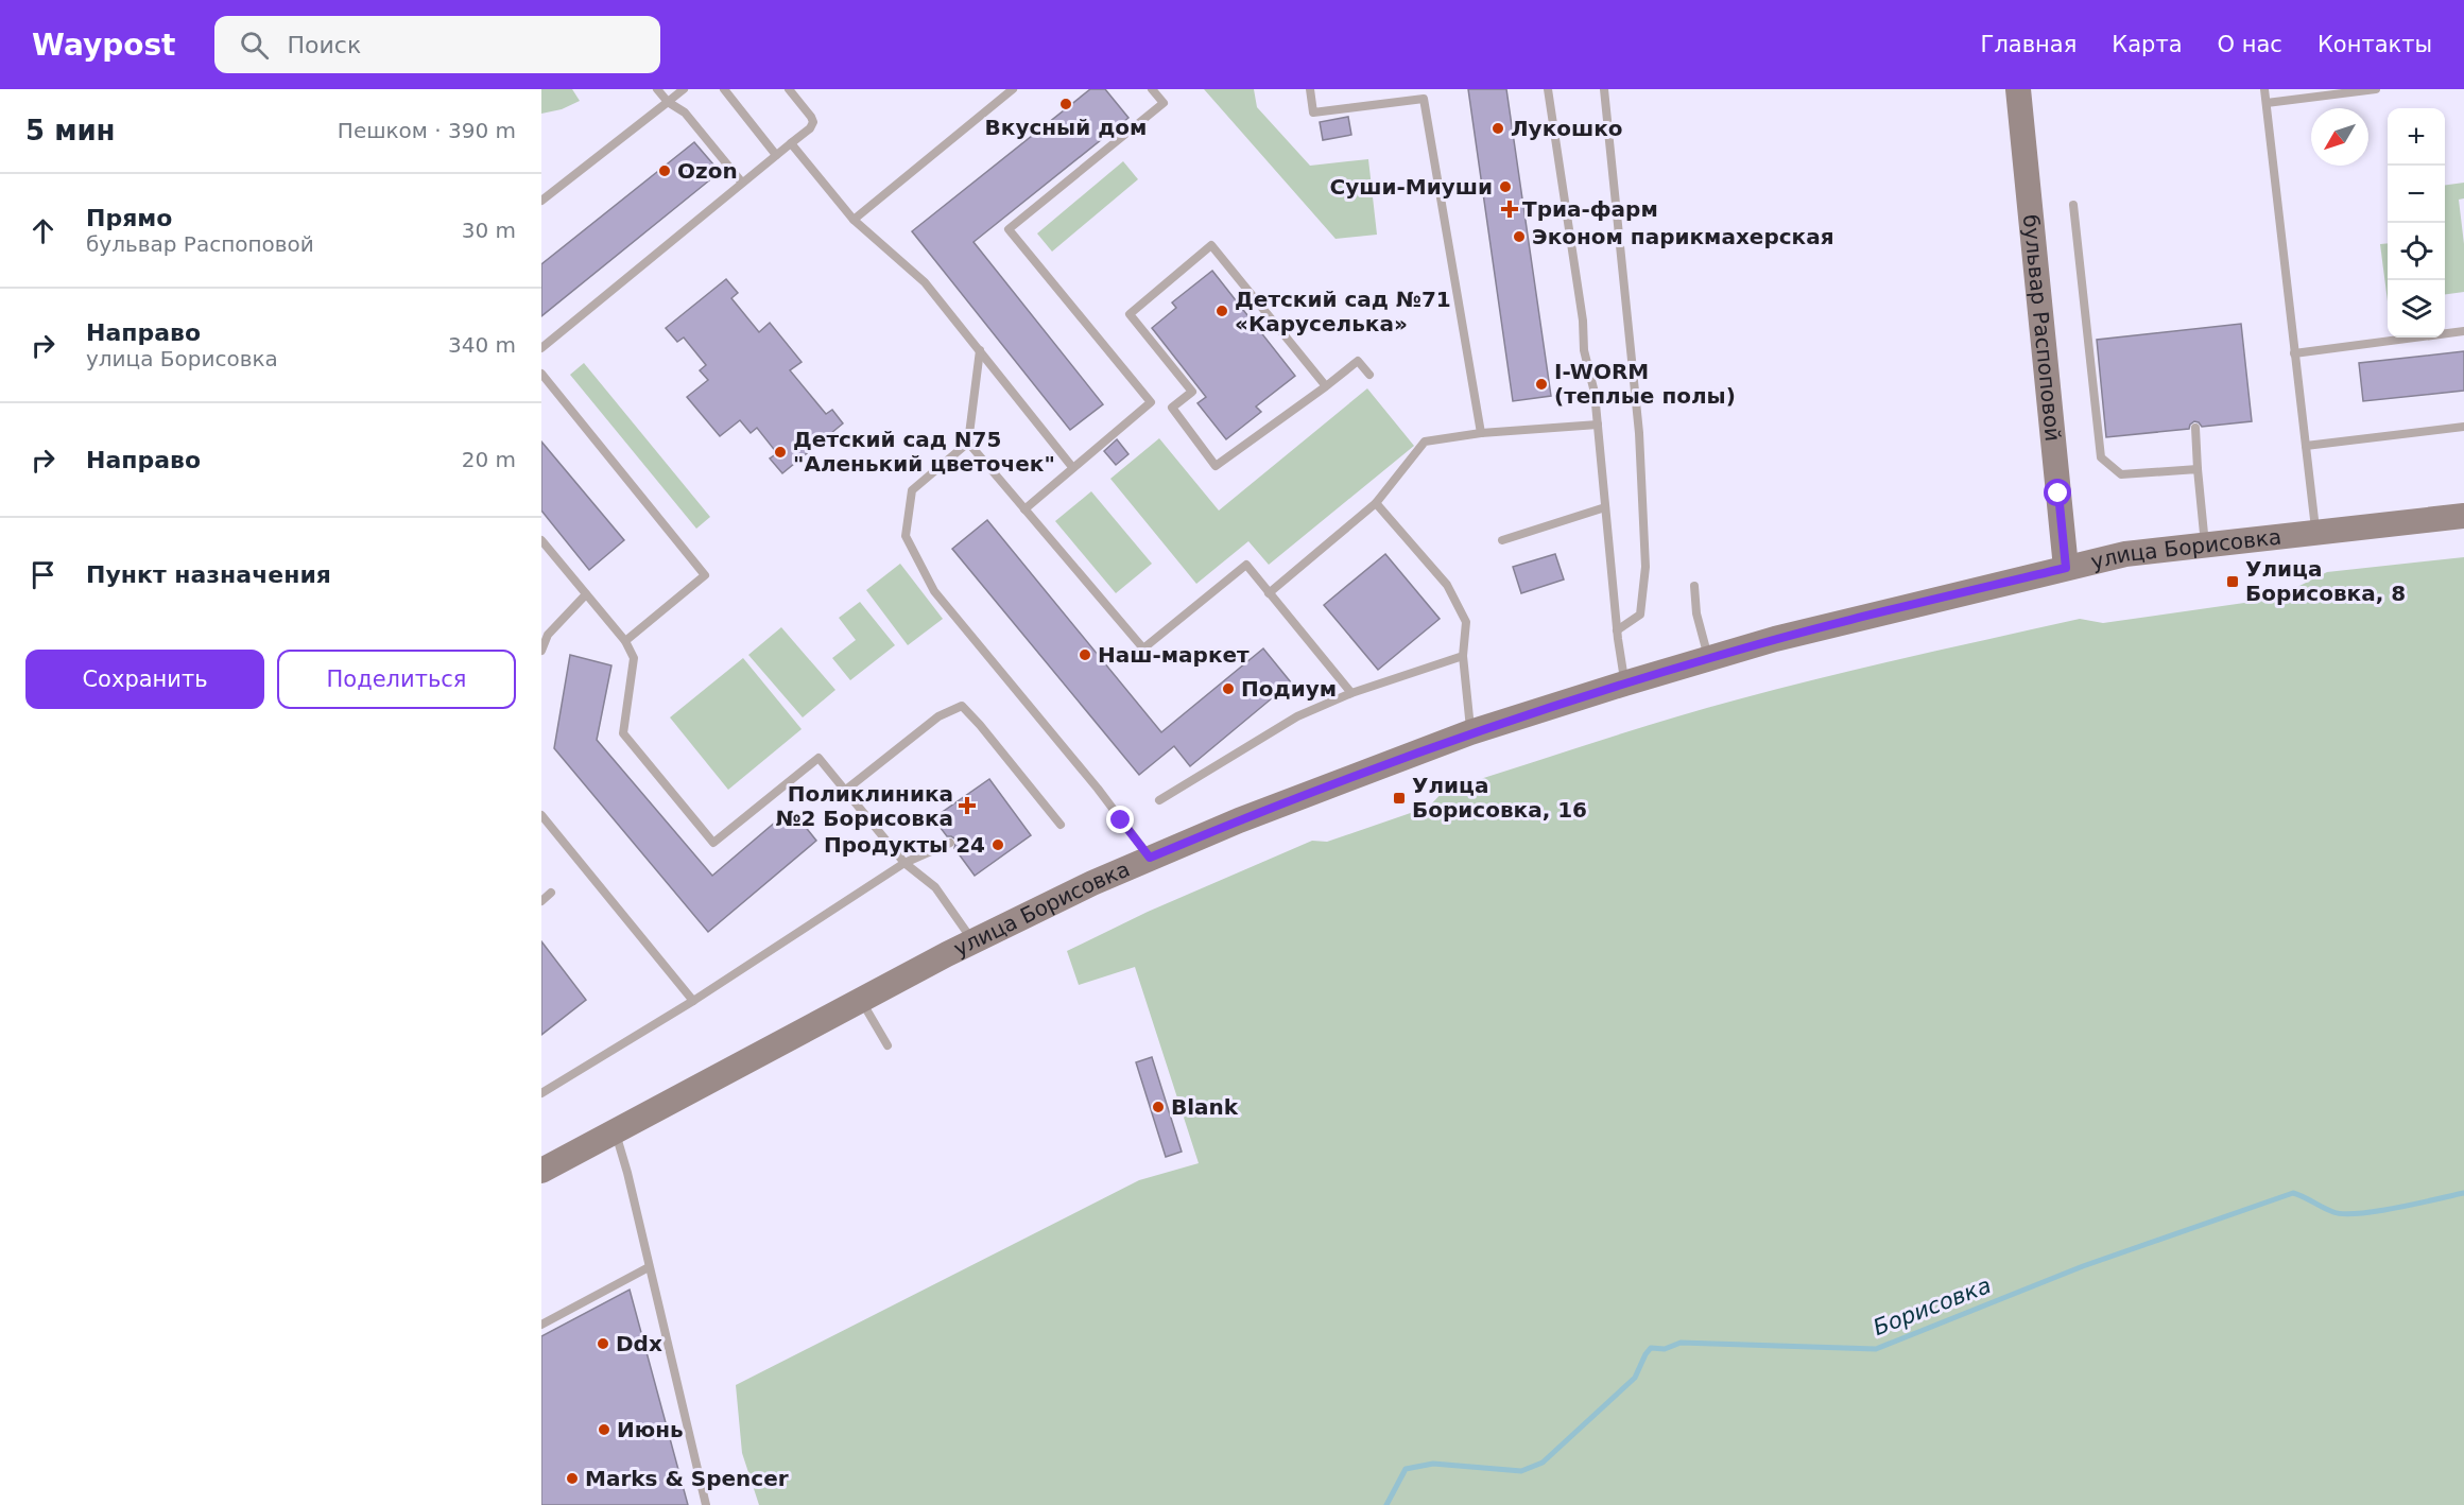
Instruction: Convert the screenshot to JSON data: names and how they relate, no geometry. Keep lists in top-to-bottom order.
{
  "streets": {
    "street": ["бульвар Распоповой", "улица Борисовка"]
  },
  "crossings": [
    ["бульвар Распоповой", "улица Борисовка"]
  ],
  "water": ["Борисовка"],
  "places": {
    "other": [
      "Вкусный дом",
      "Лукошко",
      "Ozon",
      "Суши-Миуши",
      "Эконом парикмахерская",
      "Детский сад №71 «Каруселька»",
      "I-WORM (теплые полы)",
      "Детский сад N75 \"Аленький цветочек\"",
      "Наш-маркет",
      "Подиум",
      "Продукты 24",
      "Blank",
      "Ddx",
      "Июнь",
      "Marks & Spencer"
    ],
    "health": ["Триа-фарм", "Поликлиника №2 Борисовка"],
    "transit": ["Улица Борисовка, 8", "Улица Борисовка, 16"]
  },
  "north": "bottom left",
  "page": {
    "header": "Waypost",
    "search": "Поиск",
    "nav": [
      "Главная",
      "Карта",
      "О нас",
      "Контакты"
    ],
    "heading": ["5 мин", "Пешком · 390 m"],
    "map_buttons": ["+", "−"],
    "list": [
      ["Прямо", "бульвар Распоповой", "30 m"],
      ["Направо", "улица Борисовка", "340 m"],
      ["Направо", "20 m"],
      "Пункт назначения"
    ],
    "buttons": ["Сохранить", "Поделиться"]
  }
}
